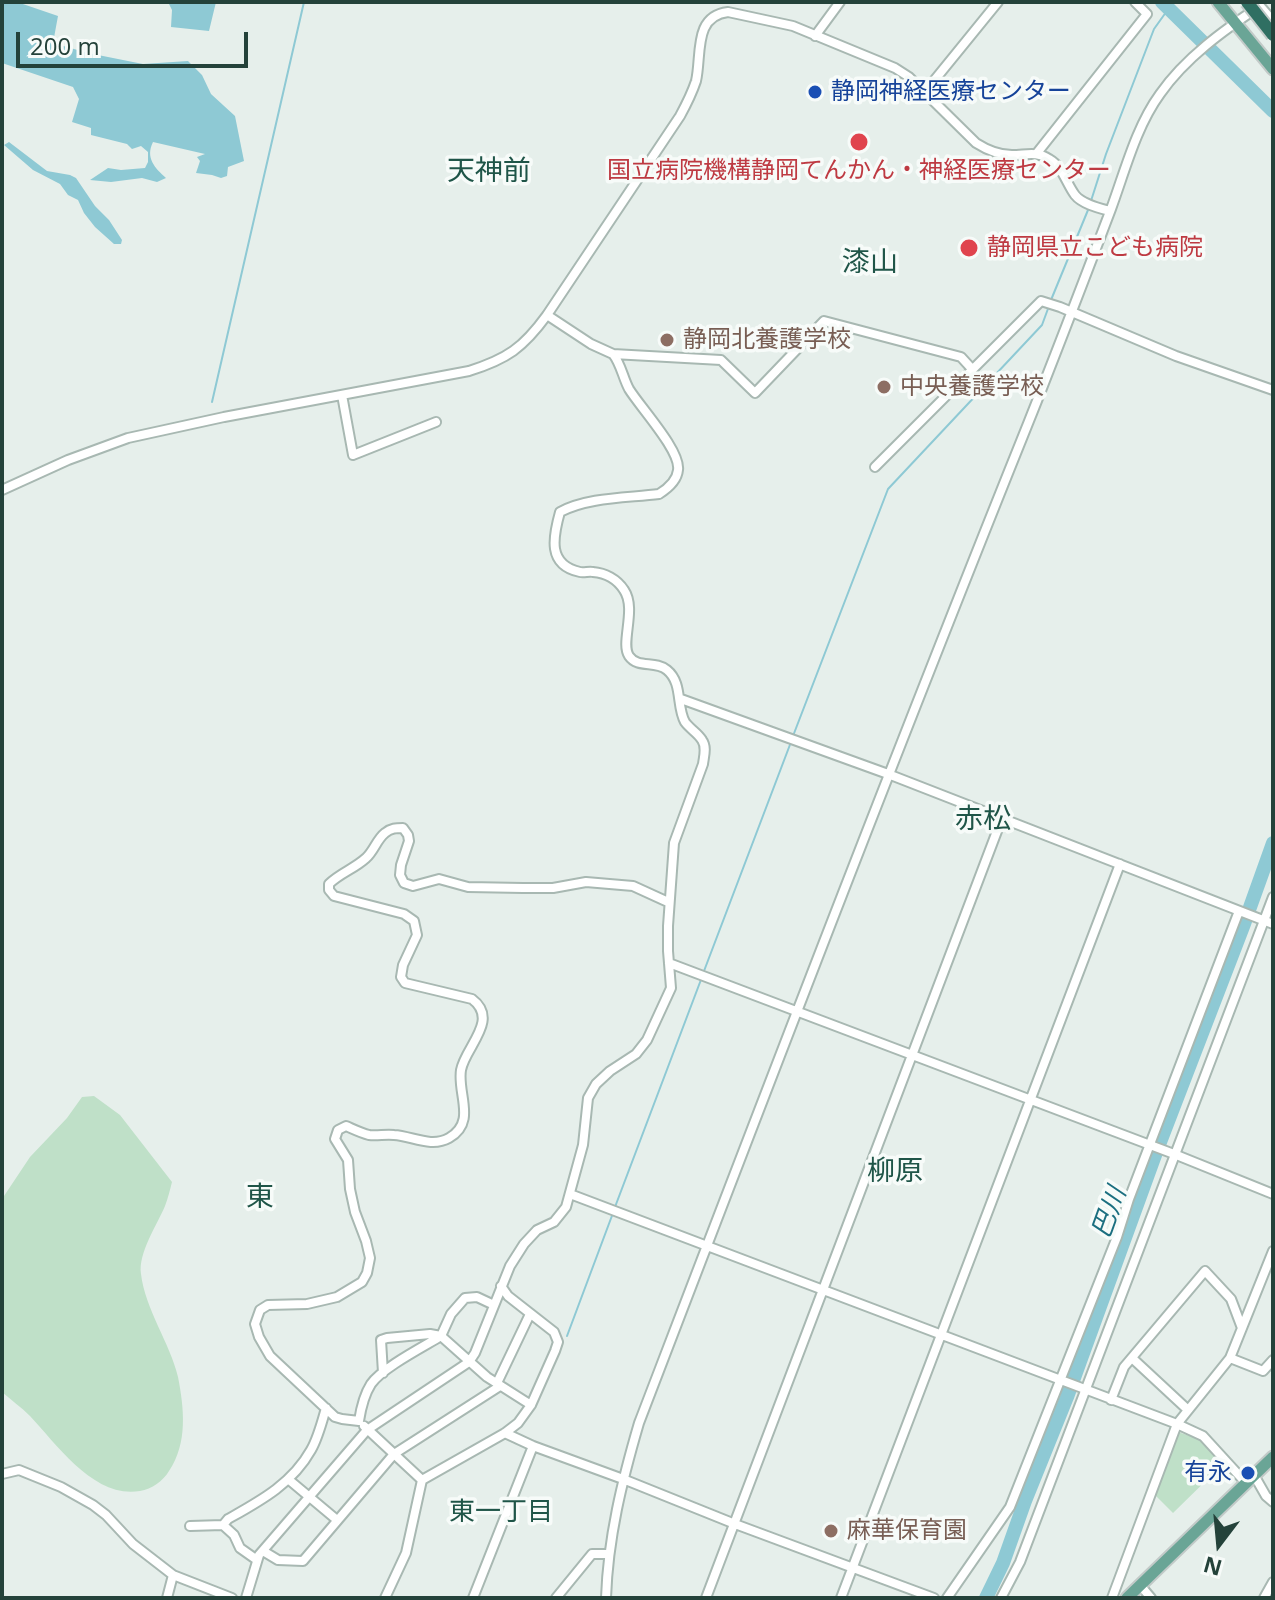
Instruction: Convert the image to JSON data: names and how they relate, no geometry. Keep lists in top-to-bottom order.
{
  "districts": [
    "天神前",
    "漆山",
    "赤松",
    "柳原",
    "東",
    "東一丁目"
  ],
  "water": ["巴川"],
  "places": [
    "静岡神経医療センター",
    "国立病院機構静岡てんかん・神経医療センター",
    "静岡県立こども病院",
    "静岡北養護学校",
    "中央養護学校",
    "有永",
    "麻華保育園"
  ],
  "scale_bar": "200 m",
  "north": "bottom"
}
